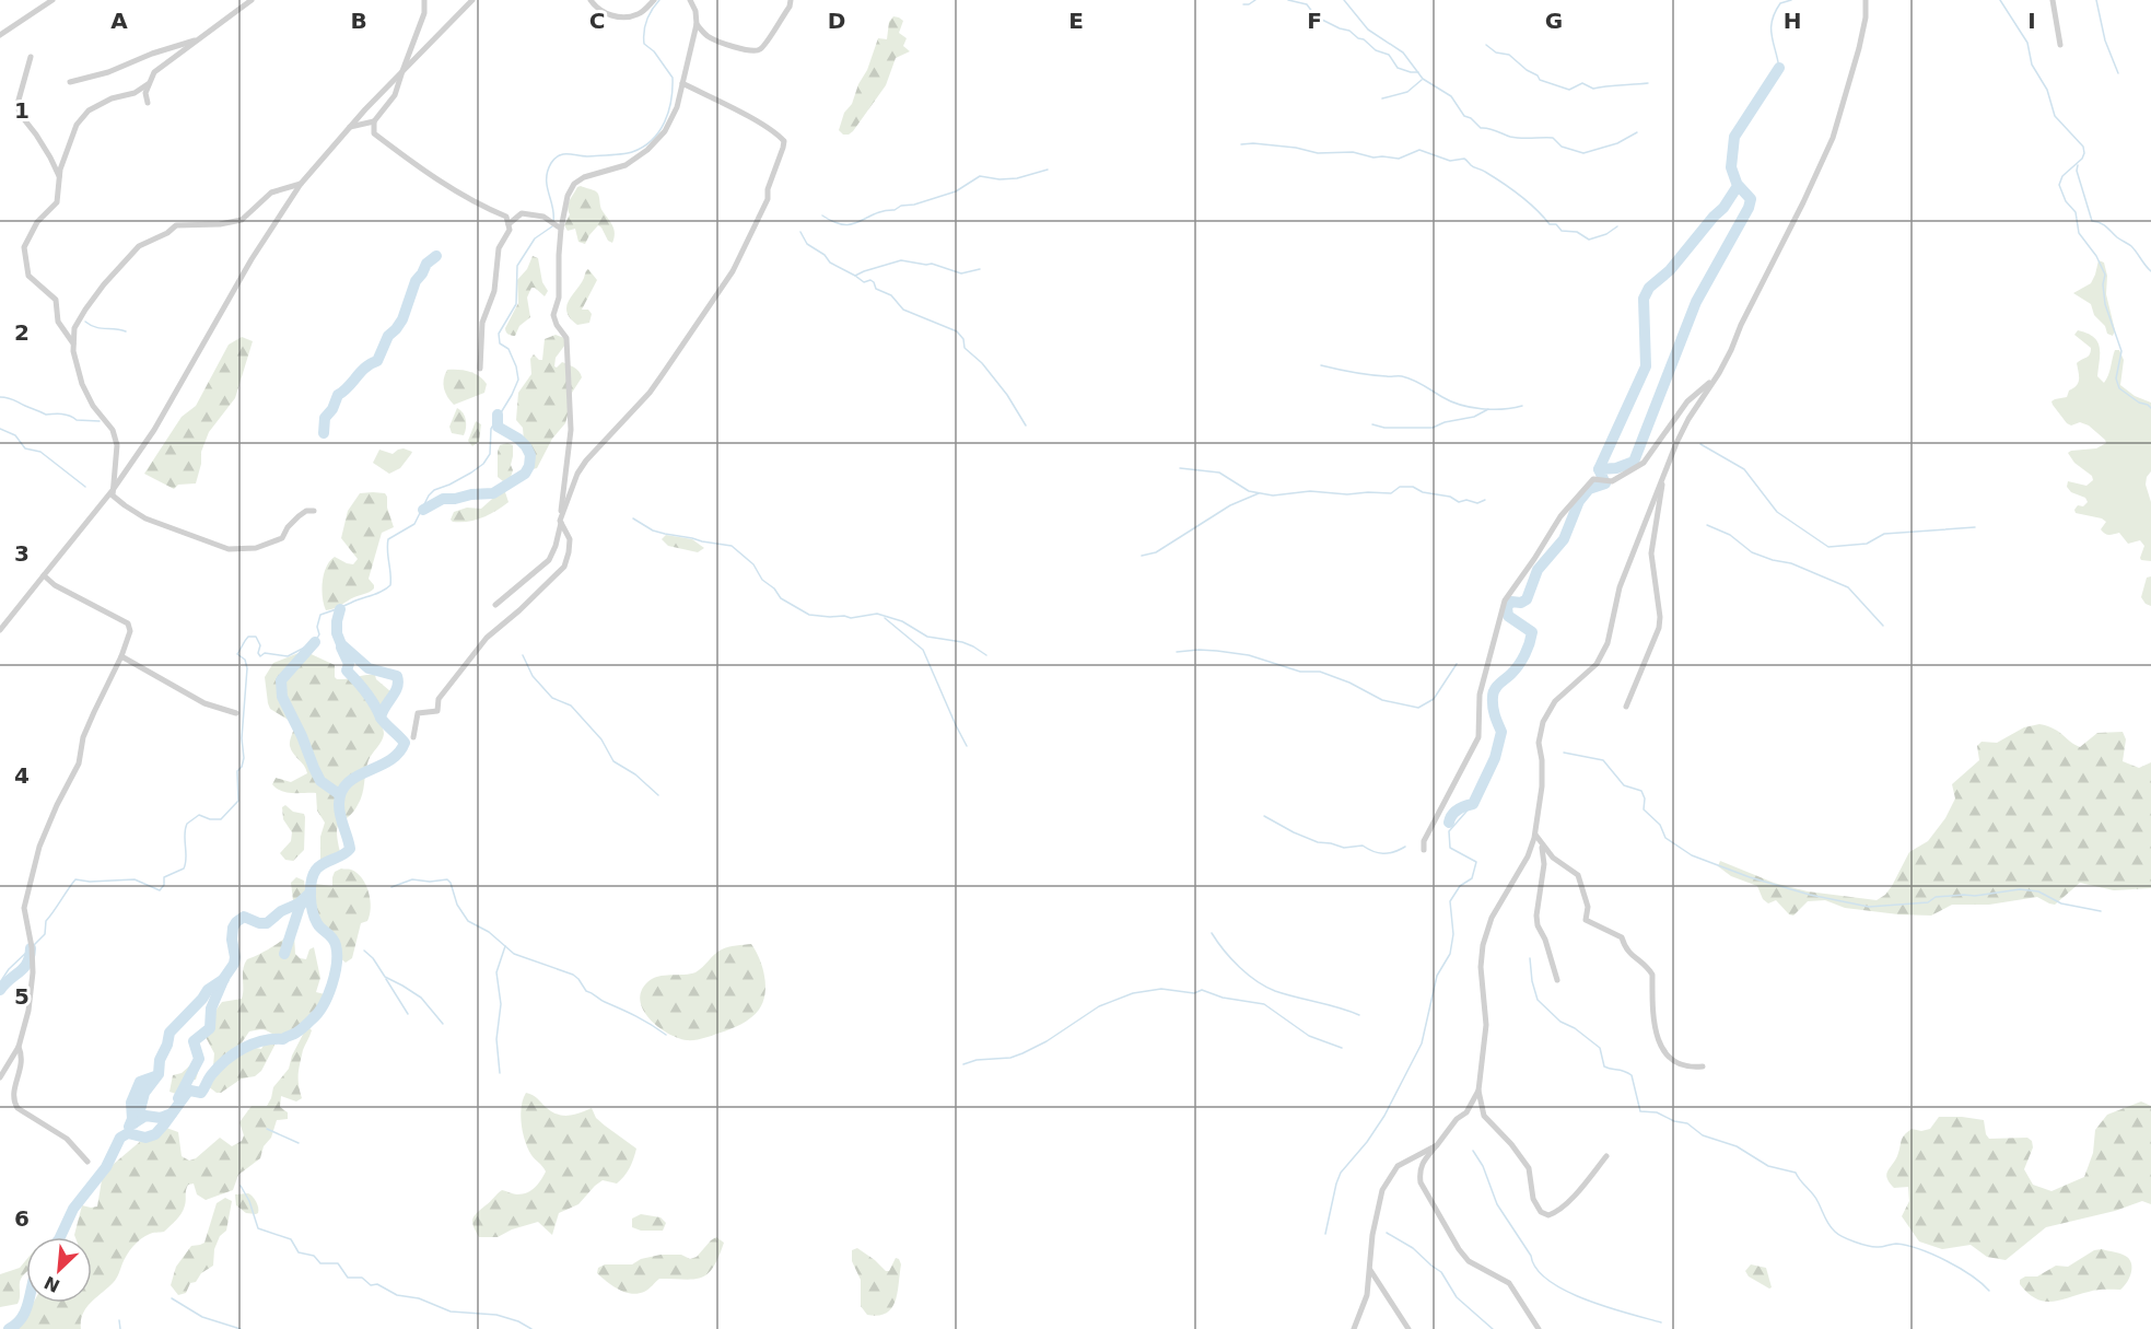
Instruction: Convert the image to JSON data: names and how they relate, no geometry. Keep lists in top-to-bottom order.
{
  "north": "bottom left",
  "grid": {
    "columns": [
      "A",
      "B",
      "C",
      "D",
      "E",
      "F",
      "G",
      "H",
      "I"
    ],
    "rows": [
      "1",
      "2",
      "3",
      "4",
      "5",
      "6"
    ]
  }
}
